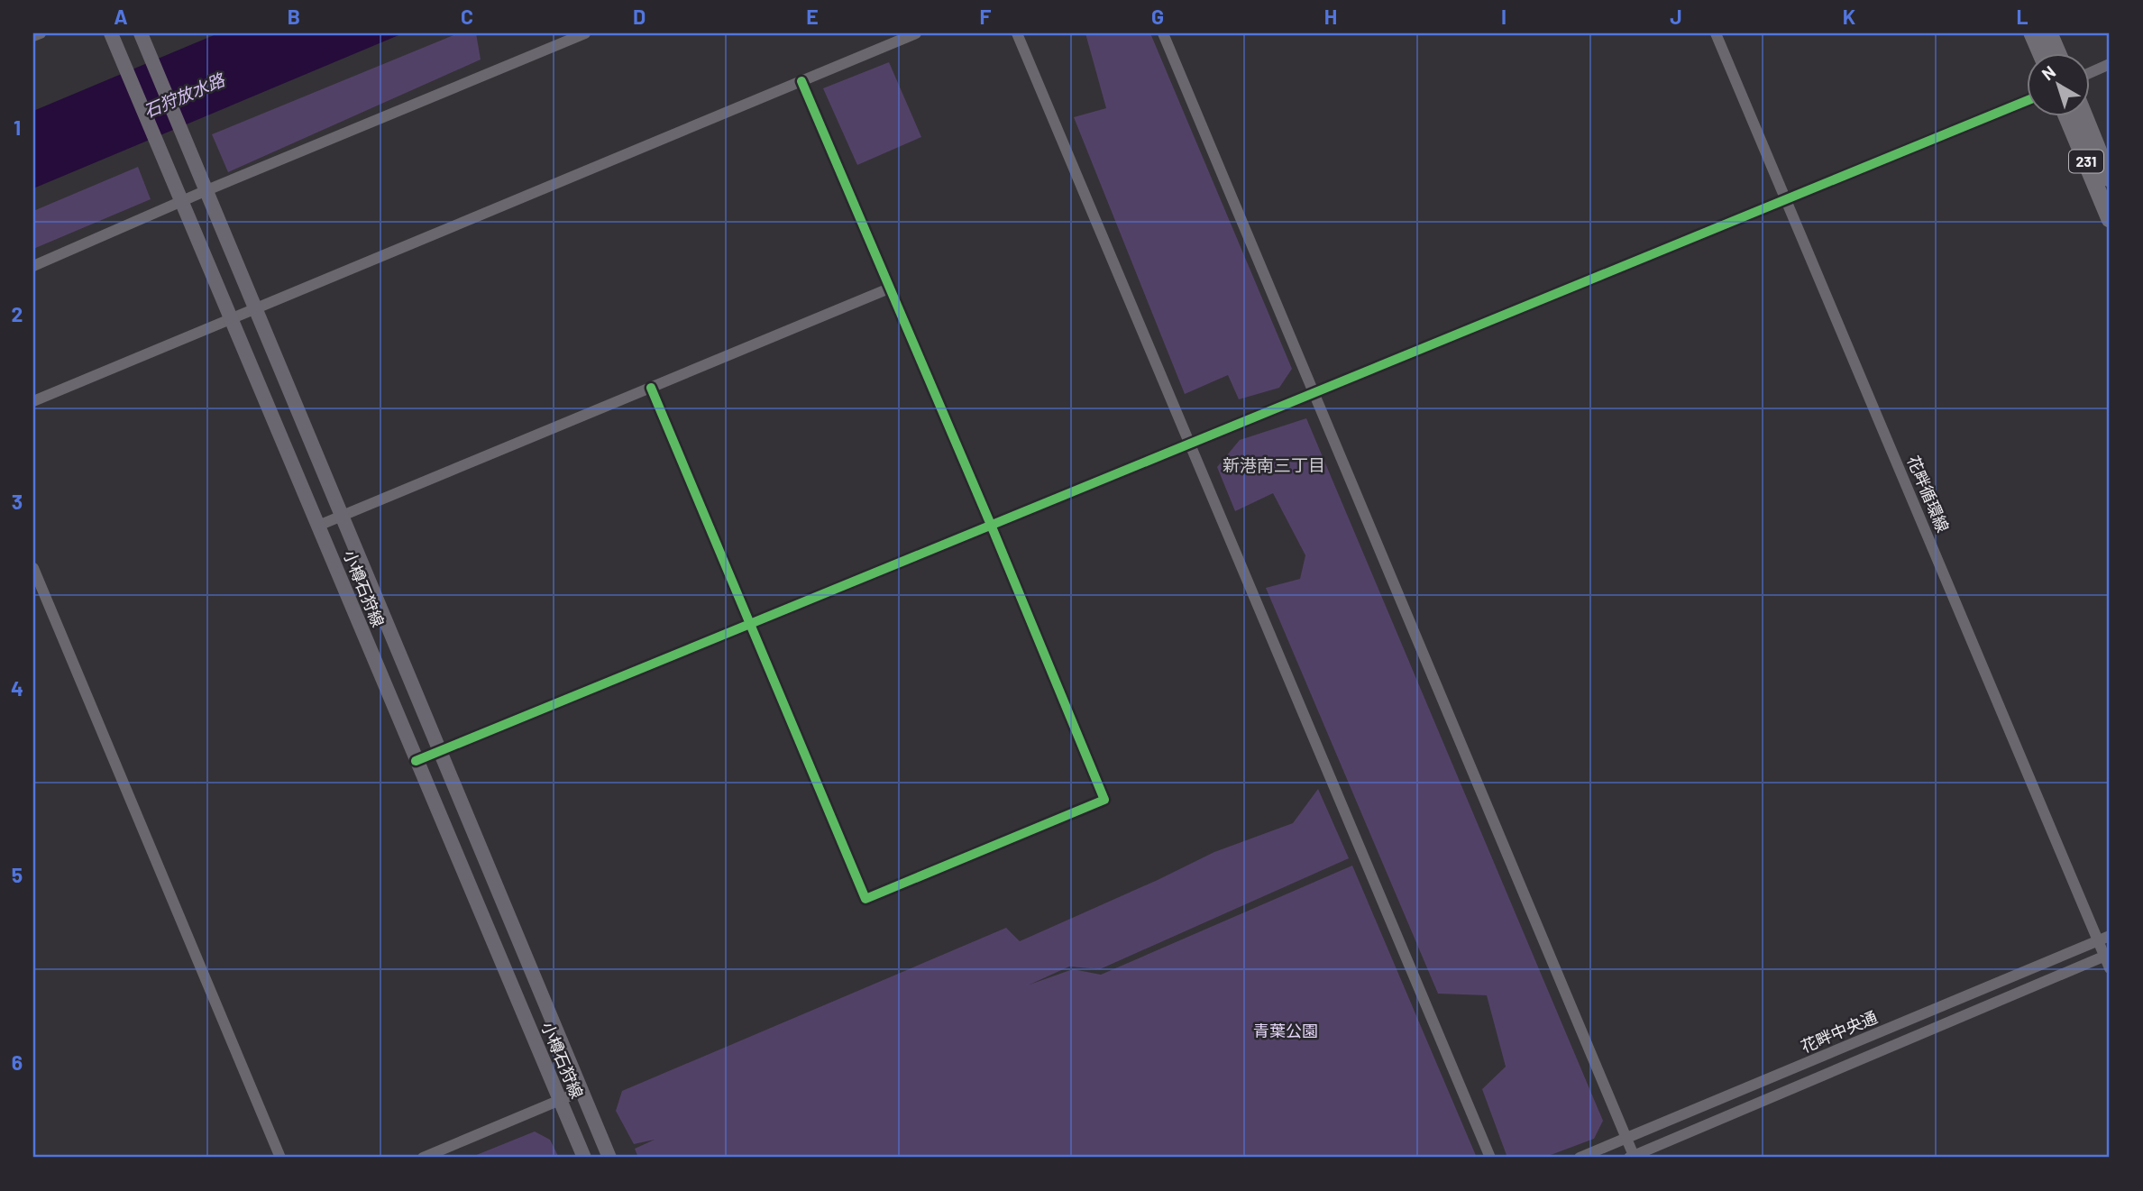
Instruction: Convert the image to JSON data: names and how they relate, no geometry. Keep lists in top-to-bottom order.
{
  "streets": {
    "highway": ["231"],
    "main road": ["小樽石狩線"],
    "street": ["花畔循環線", "花畔中央通"]
  },
  "crossings": [
    ["花畔循環線", "花畔中央通"]
  ],
  "districts": ["新港南三丁目"],
  "water": ["石狩放水路"],
  "parks": ["青葉公園"],
  "north": "top left",
  "grid": {
    "columns": [
      "A",
      "B",
      "C",
      "D",
      "E",
      "F",
      "G",
      "H",
      "I",
      "J",
      "K",
      "L"
    ],
    "rows": [
      "1",
      "2",
      "3",
      "4",
      "5",
      "6"
    ]
  }
}
